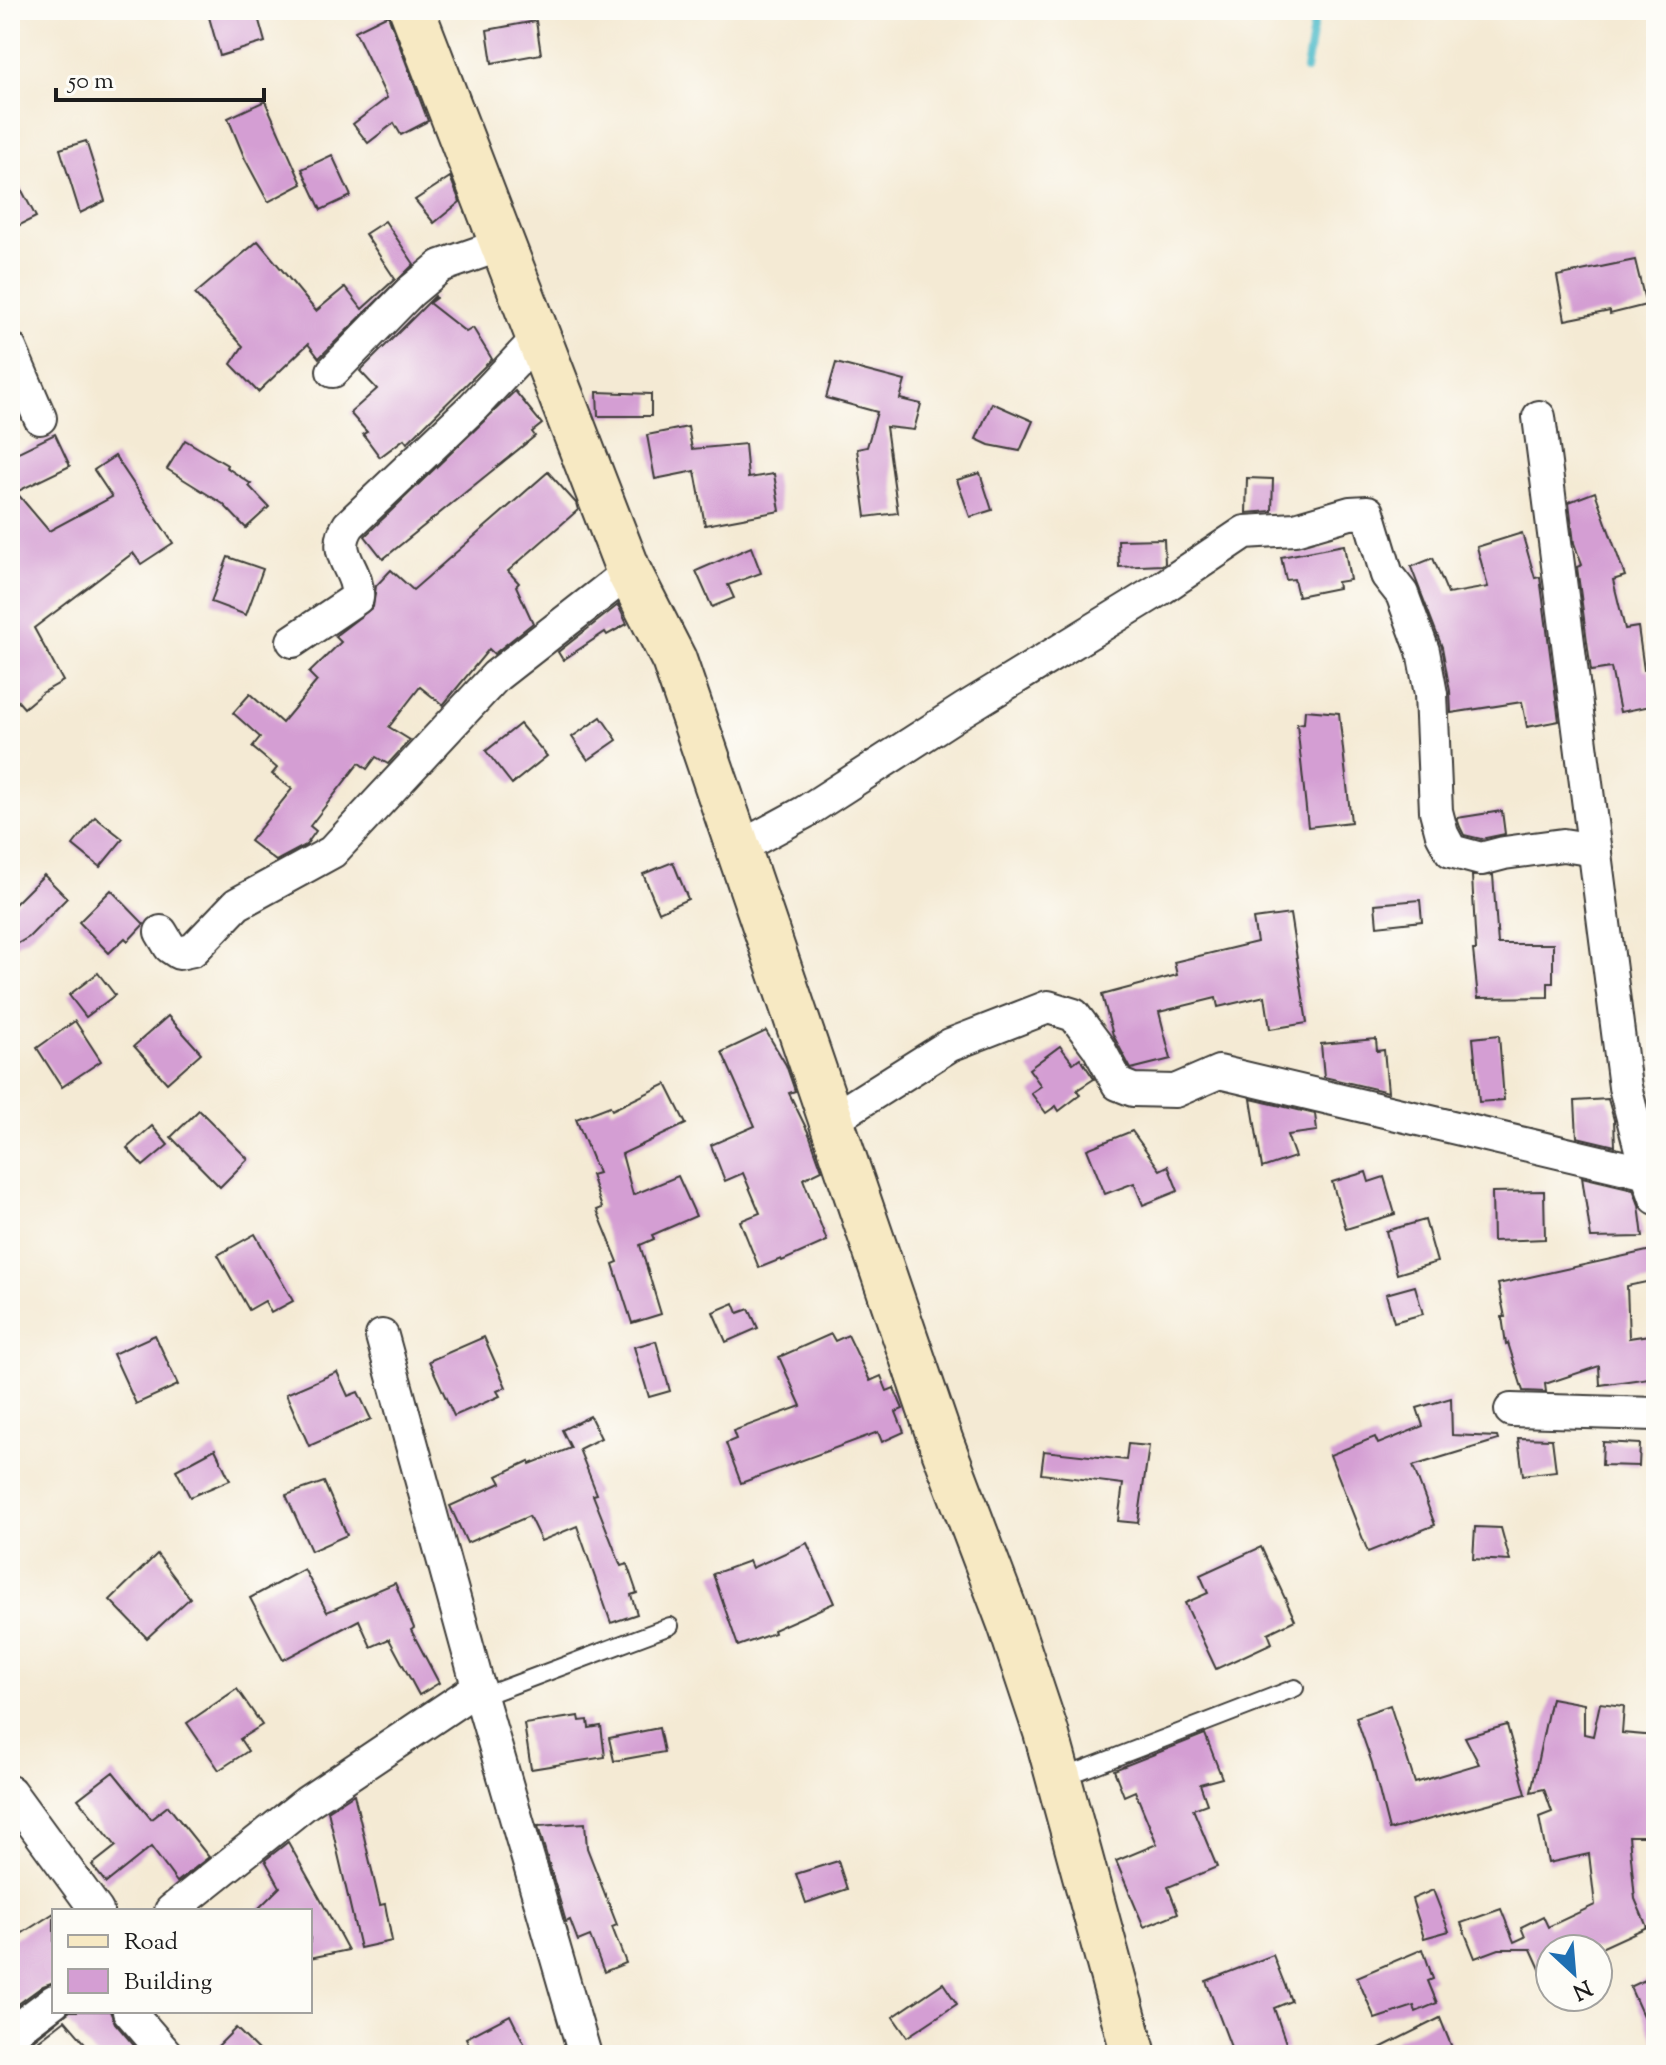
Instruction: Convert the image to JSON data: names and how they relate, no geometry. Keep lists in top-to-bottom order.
{
  "legend": ["Road", "Building"],
  "scale_bar": "50 m",
  "north": "bottom right"
}
